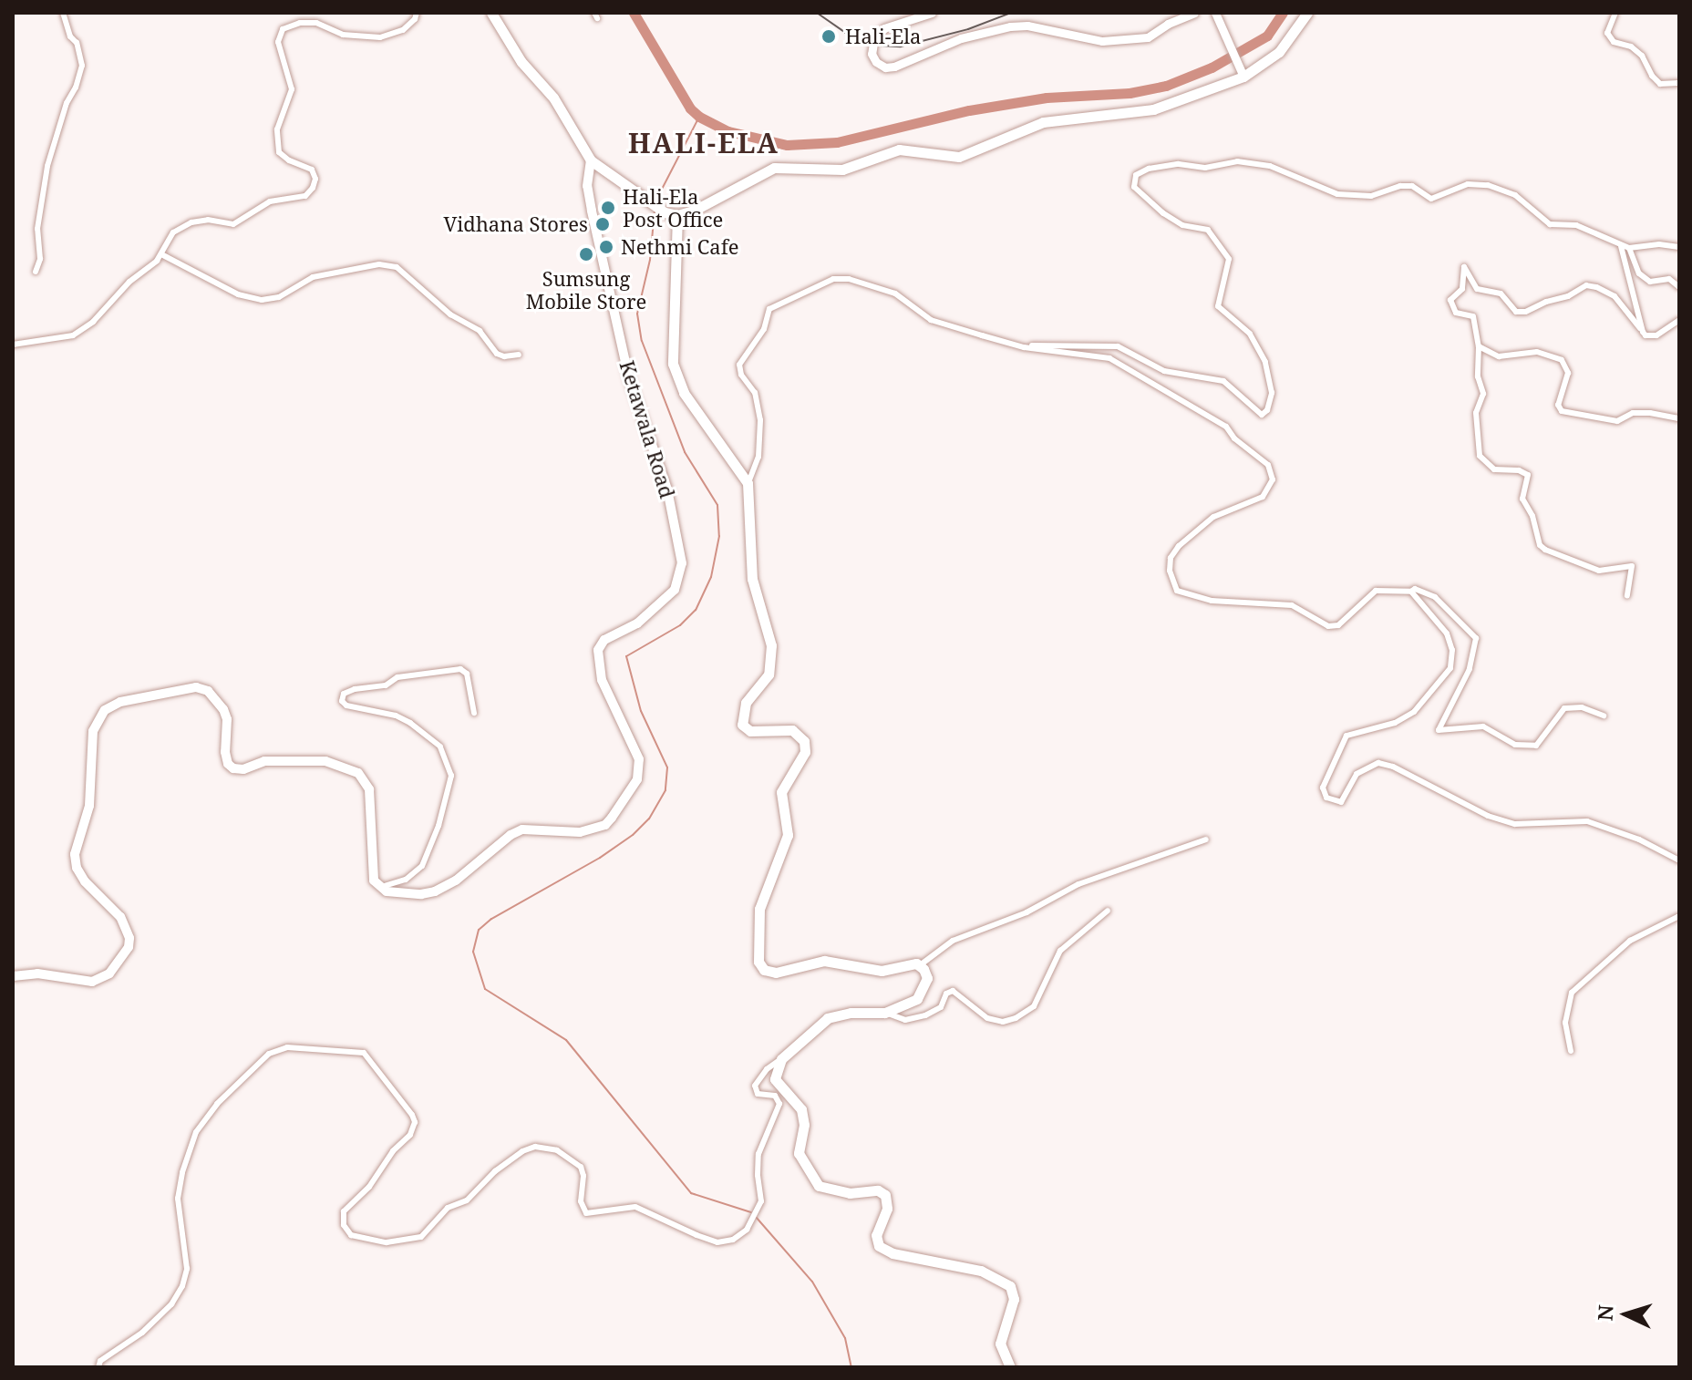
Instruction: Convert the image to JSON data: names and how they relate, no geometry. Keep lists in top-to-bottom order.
{
  "streets": {
    "main road": ["Ketawala Road"]
  },
  "districts": ["HALI-ELA"],
  "places": [
    "Hali-Ela",
    "Hali-Ela Post Office",
    "Vidhana Stores",
    "Nethmi Cafe",
    "Sumsung Mobile Store"
  ],
  "north": "left"
}
